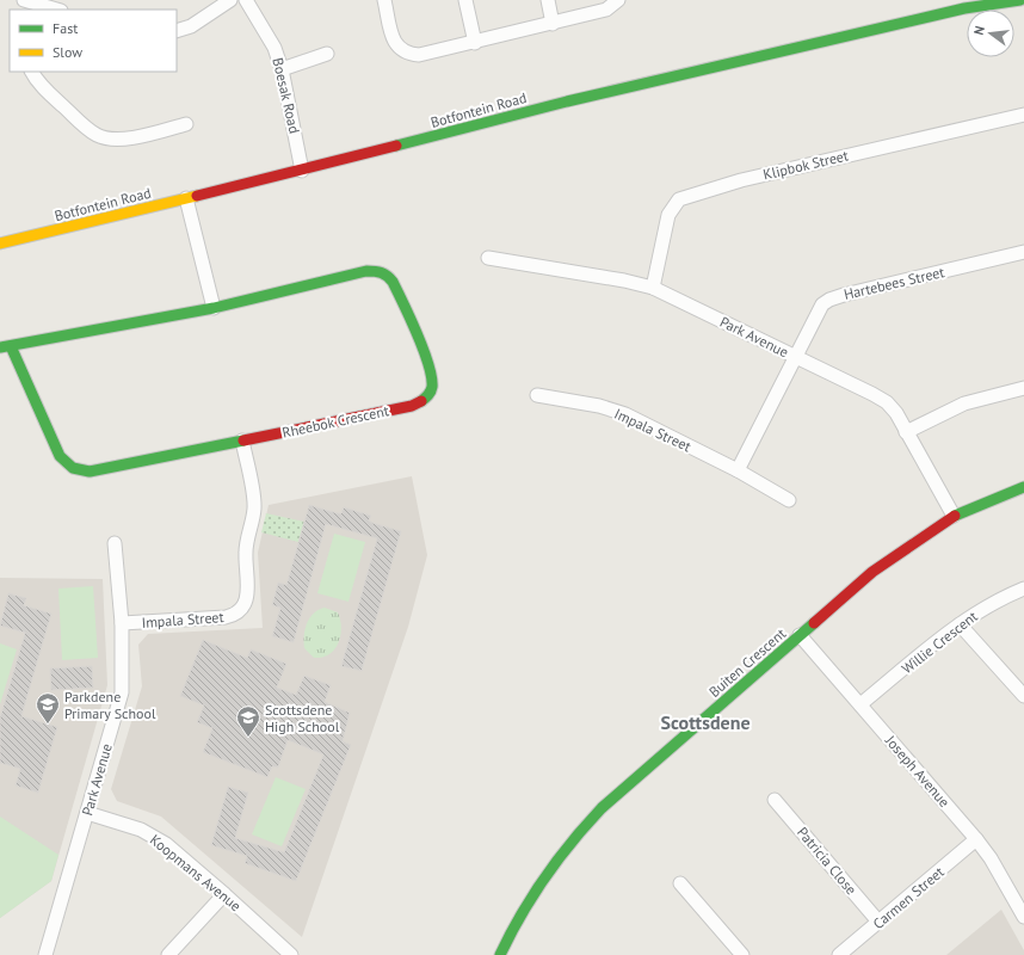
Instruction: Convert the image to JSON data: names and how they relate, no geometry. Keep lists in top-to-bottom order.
{
  "streets": {
    "street": [
      "Boesak Road",
      "Botfontein Road",
      "Klipbok Street",
      "Hartebees Street",
      "Park Avenue",
      "Rheebok Crescent",
      "Impala Street",
      "Willie Crescent",
      "Buiten Crescent",
      "Joseph Avenue",
      "Patricia Close",
      "Koopmans Avenue",
      "Carmen Street"
    ]
  },
  "crossings": [
    ["Boesak Road", "Botfontein Road"],
    ["Klipbok Street", "Park Avenue"],
    ["Hartebees Street", "Park Avenue"],
    ["Park Avenue", "Impala Street"],
    ["Park Avenue", "Buiten Crescent"],
    ["Park Avenue", "Koopmans Avenue"],
    ["Rheebok Crescent", "Impala Street"],
    ["Willie Crescent", "Joseph Avenue"],
    ["Buiten Crescent", "Joseph Avenue"],
    ["Joseph Avenue", "Carmen Street"],
    ["Patricia Close", "Carmen Street"]
  ],
  "districts": ["Scottsdene"],
  "places": {
    "school or university": ["Parkdene Primary School", "Scottsdene High School"]
  },
  "legend": ["Fast", "Slow"],
  "north": "left"
}
